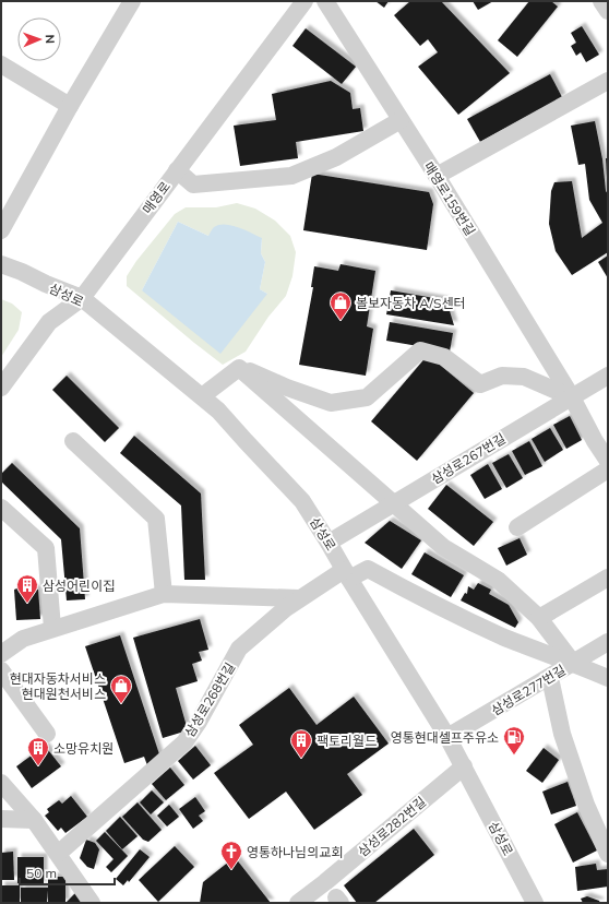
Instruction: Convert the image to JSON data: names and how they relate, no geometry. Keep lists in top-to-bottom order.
{
  "streets": {
    "street": [
      "매영로",
      "매영로159번길",
      "삼성로",
      "삼성로267번길",
      "삼성로277번길",
      "삼성로268번길",
      "삼성로282번길"
    ]
  },
  "crossings": [
    ["매영로", "삼성로"],
    ["매영로159번길", "삼성로267번길"],
    ["삼성로", "삼성로267번길"],
    ["삼성로", "삼성로277번길"],
    ["삼성로", "삼성로268번길"],
    ["삼성로", "삼성로282번길"],
    ["삼성로277번길", "삼성로268번길"]
  ],
  "places": {
    "shop": ["볼보자동차 A/S센터", "현대자동차서비스 현대원천서비스"],
    "building": ["삼성어린이집", "팩토리월드", "소망유치원"],
    "fuel station": ["영통현대셀프주유소"],
    "church": ["영통하나님의교회"]
  },
  "scale_bar": "50 m",
  "north": "right"
}
